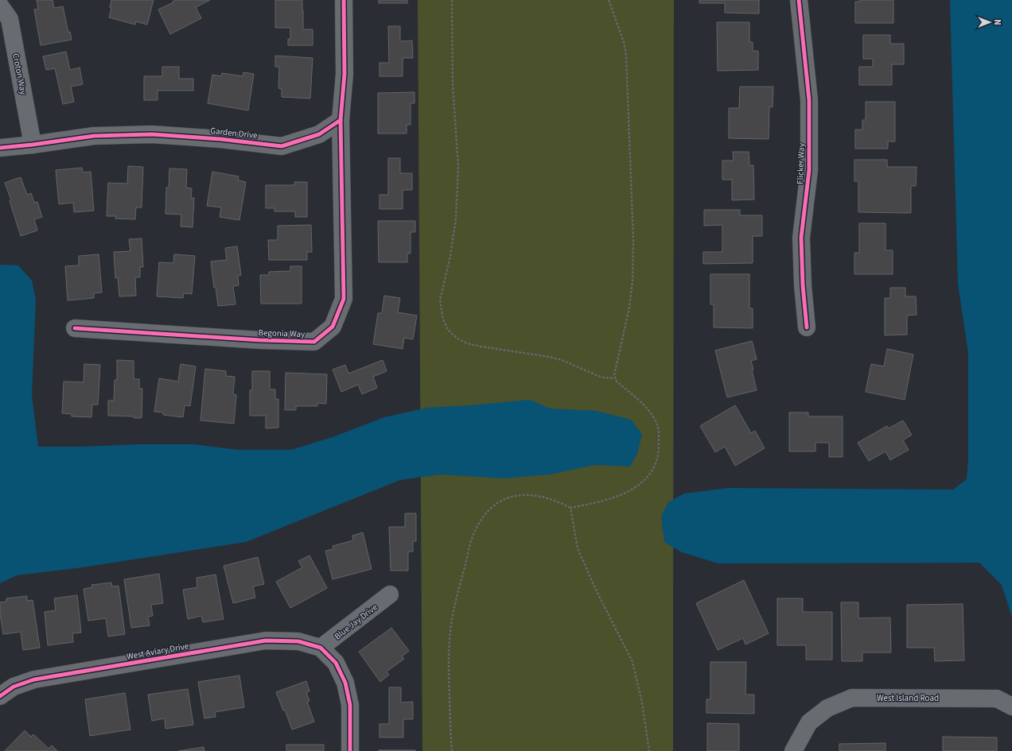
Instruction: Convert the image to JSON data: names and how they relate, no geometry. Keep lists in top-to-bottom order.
{
  "streets": {
    "street": [
      "Croton Way",
      "Garden Drive",
      "Flicker Way",
      "Begonia Way",
      "Blue Jay Drive",
      "West Aviary Drive",
      "West Island Road"
    ]
  },
  "crossings": [
    ["Croton Way", "Garden Drive"],
    ["Garden Drive", "Begonia Way"],
    ["Blue Jay Drive", "West Aviary Drive"]
  ],
  "north": "right"
}
